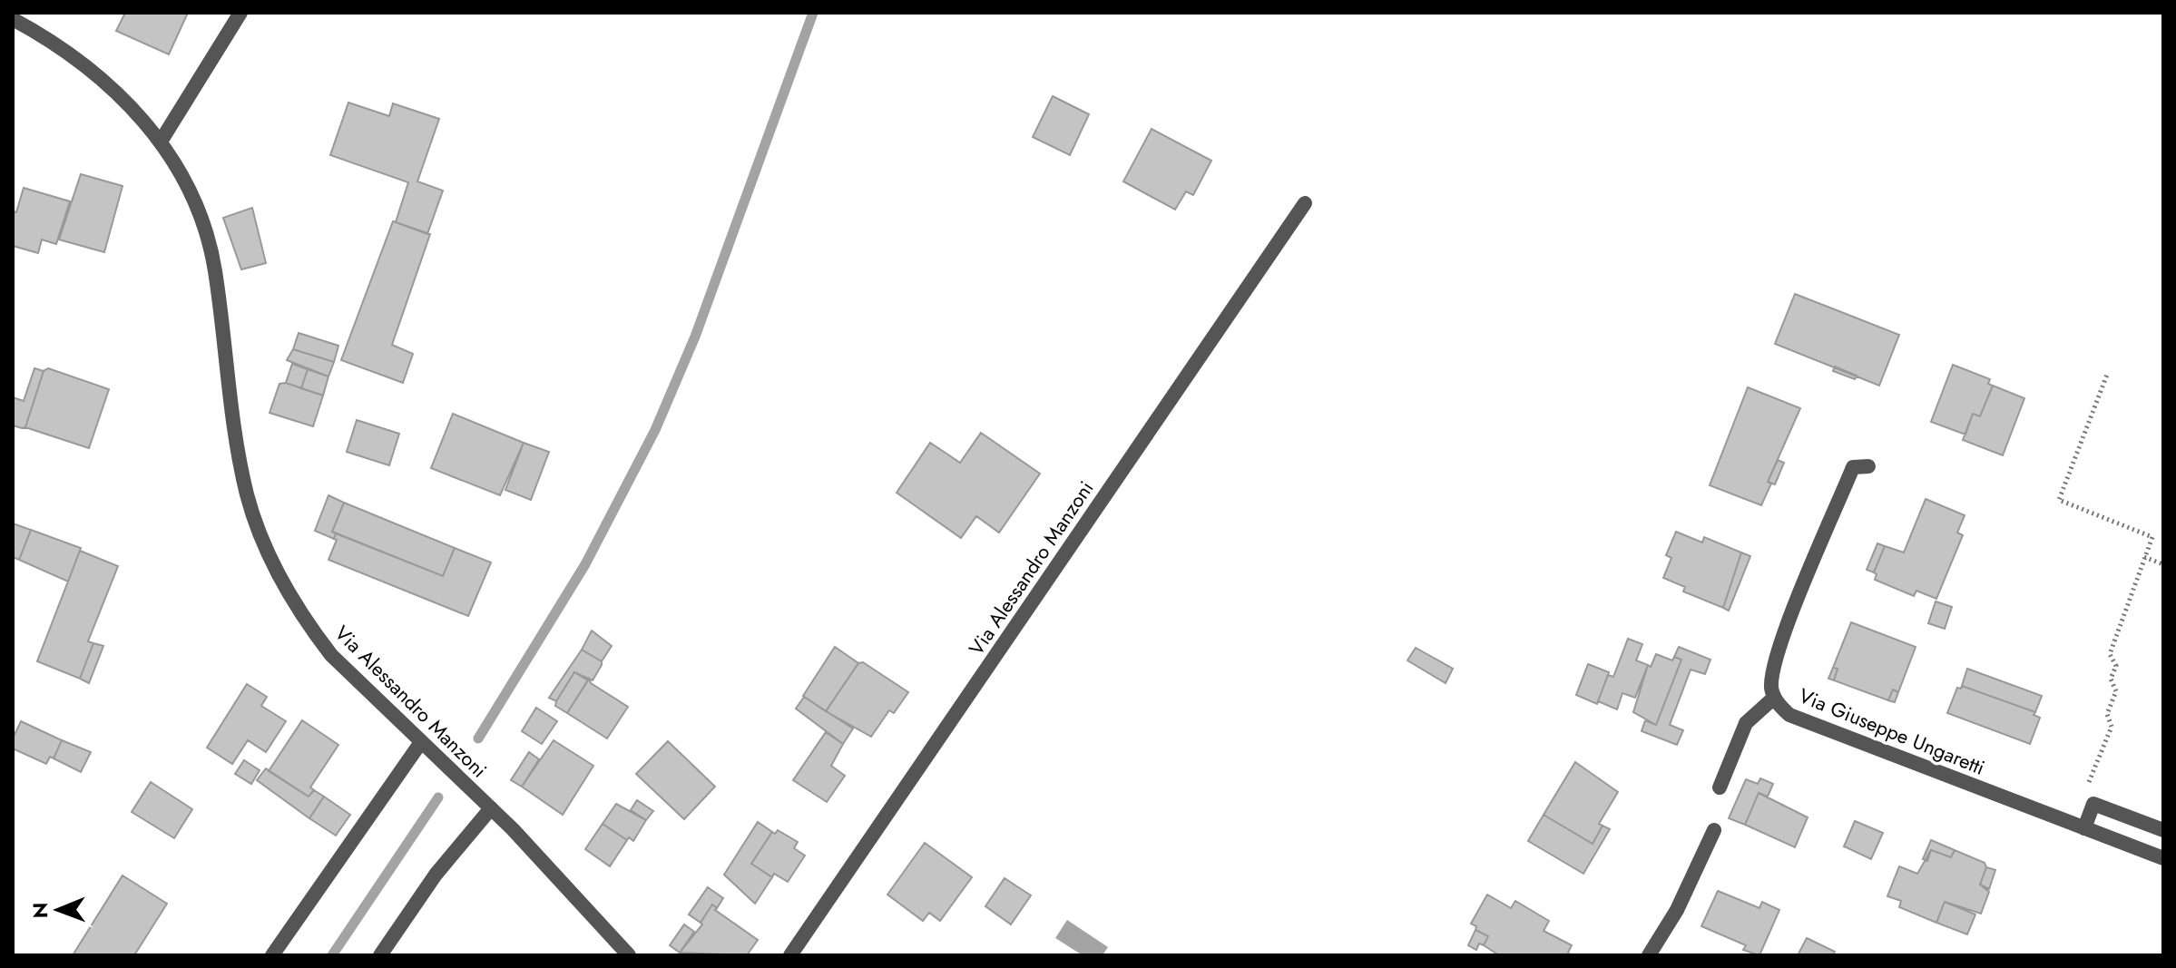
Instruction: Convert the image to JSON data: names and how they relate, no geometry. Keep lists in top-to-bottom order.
{
  "streets": {
    "street": ["Via Alessandro Manzoni", "Via Giuseppe Ungaretti"]
  },
  "north": "left"
}
